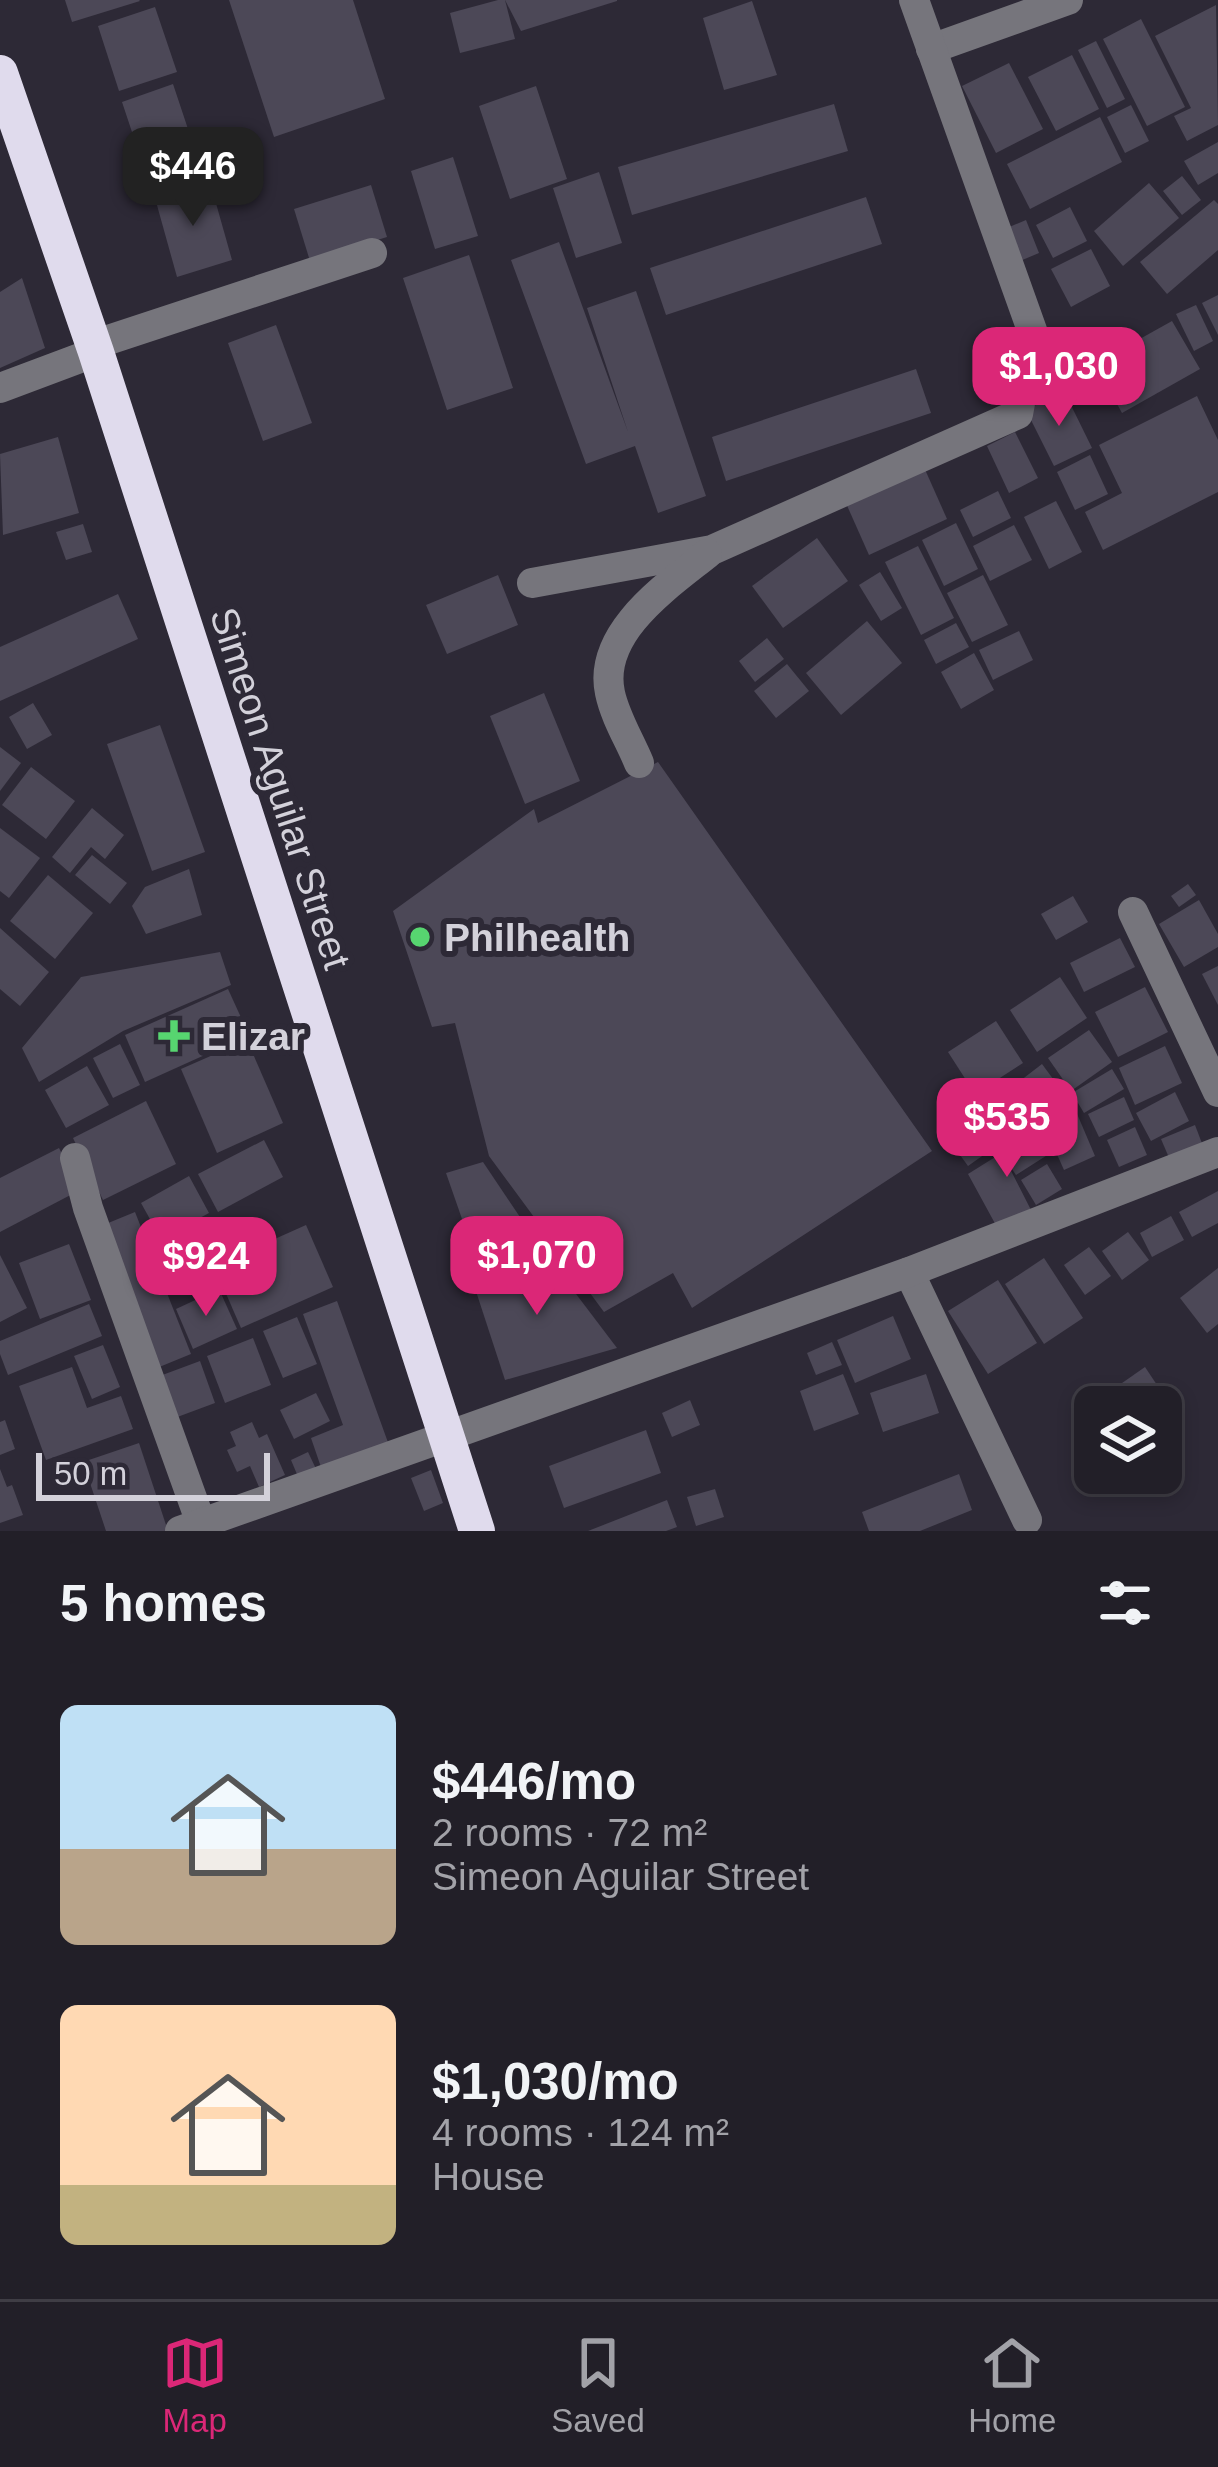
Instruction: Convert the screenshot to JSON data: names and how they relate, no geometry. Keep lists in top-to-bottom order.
{
  "streets": {
    "highway": ["Simeon Aguilar Street"]
  },
  "places": {
    "other": ["Philhealth"],
    "health": ["Elizar"]
  },
  "scale_bar": "50 m",
  "page": {
    "price": [
      "$446",
      "$1,030",
      "$535",
      "$1,070",
      "$924"
    ],
    "scale": "50 m",
    "heading": "5 homes",
    "list": [
      {
        "name": "$446/mo",
        "note": "2 rooms · 72 m² · Simeon Aguilar Street"
      },
      {
        "name": "$1,030/mo",
        "note": "4 rooms · 124 m² · House"
      }
    ],
    "tabs": ["Map", "Saved", "Home"]
  }
}
